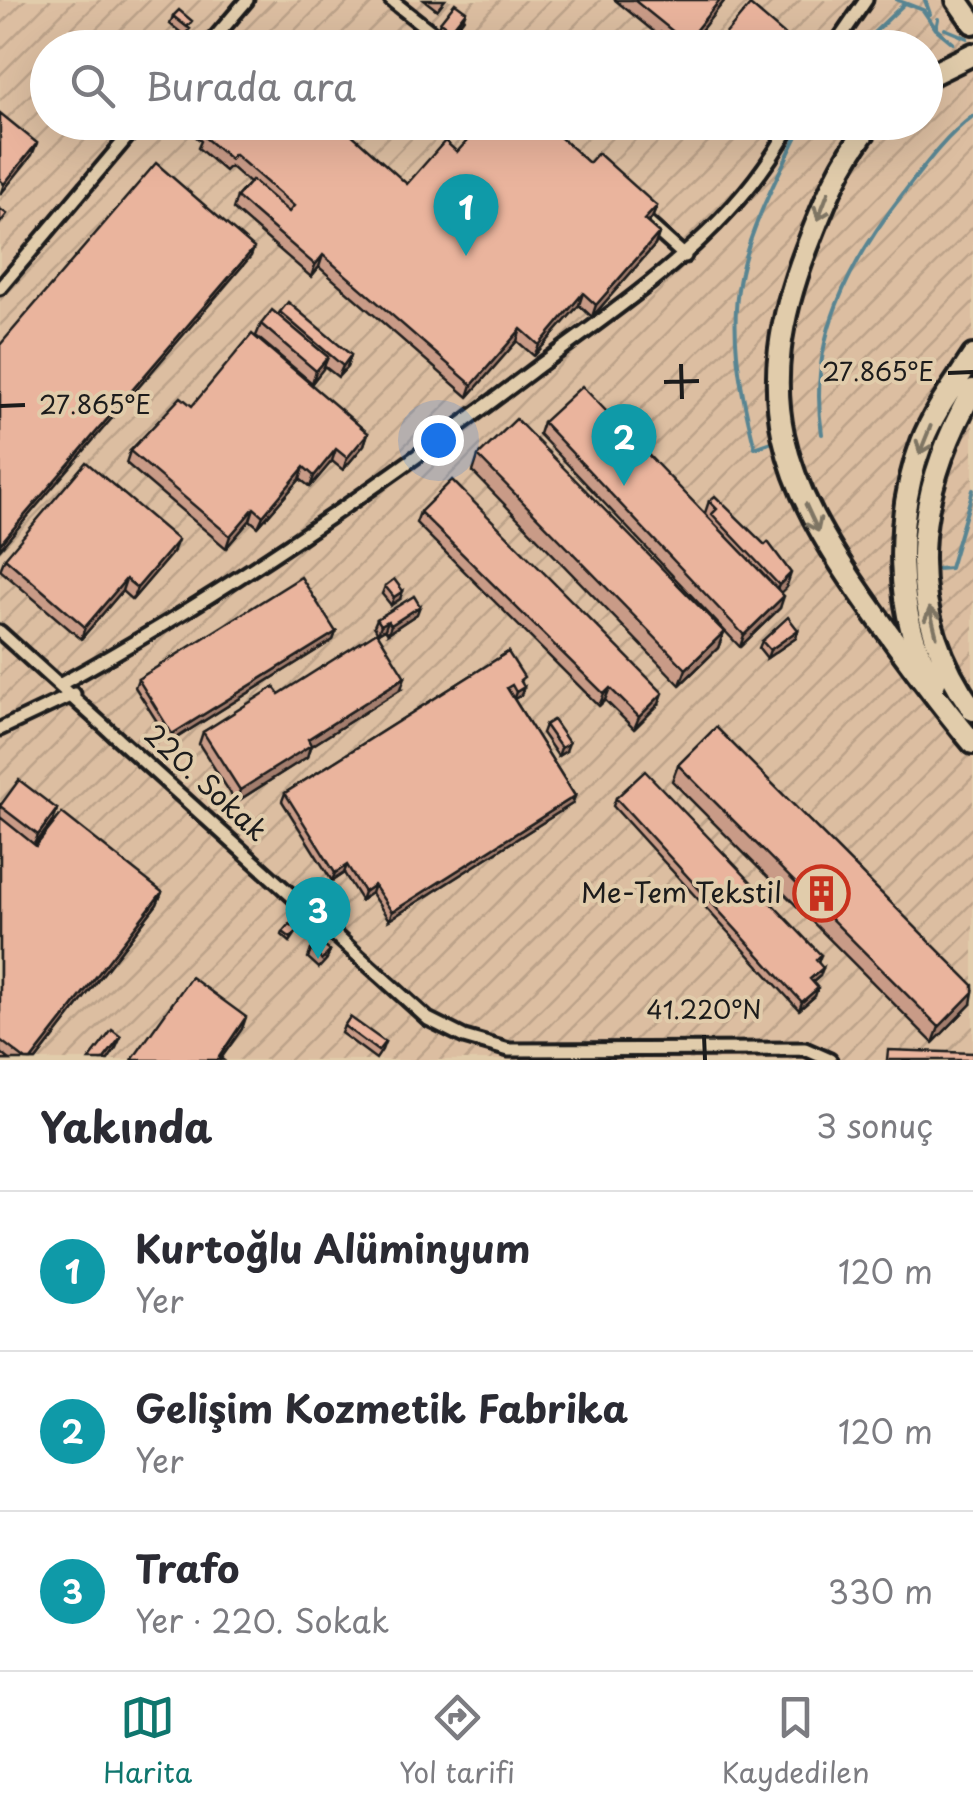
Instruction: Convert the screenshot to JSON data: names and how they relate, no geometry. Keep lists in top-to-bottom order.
{
  "streets": {
    "street": ["220. Sokak"]
  },
  "places": {
    "building": ["Me-Tem Tekstil"]
  },
  "page": {
    "search": "Burada ara",
    "pins": ["1", "2", "3"],
    "heading": ["Yakında", "3 sonuç"],
    "list": [
      {
        "mark": "1",
        "name": "Kurtoğlu Alüminyum",
        "note": "Yer",
        "value": "120 m"
      },
      {
        "mark": "2",
        "name": "Gelişim Kozmetik Fabrika",
        "note": "Yer",
        "value": "120 m"
      },
      {
        "mark": "3",
        "name": "Trafo",
        "note": "Yer · 220. Sokak",
        "value": "330 m"
      }
    ],
    "nav": ["Harita", "Yol tarifi", "Kaydedilen"]
  },
  "coordinates": ["27.865°E", "41.220°N"]
}
